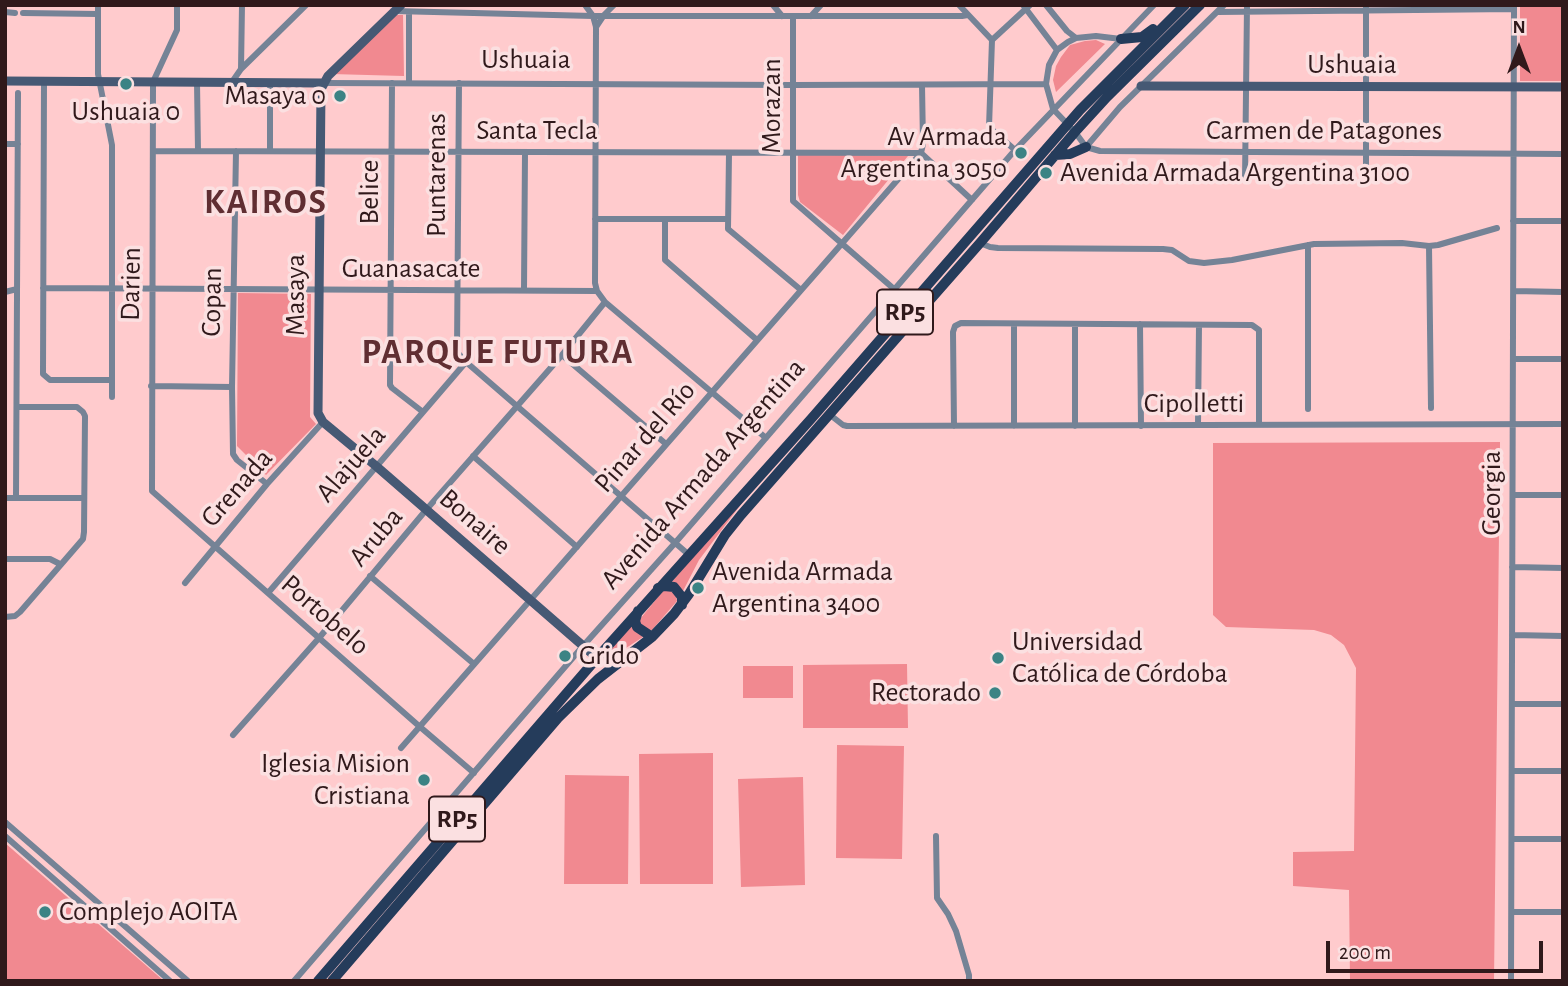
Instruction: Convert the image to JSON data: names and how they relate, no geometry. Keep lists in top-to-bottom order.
{
  "streets": {
    "main road": ["RP5", "Avenida Armada Argentina"],
    "street": [
      "Ushuaia",
      "Morazan",
      "Santa Tecla",
      "Carmen de Patagones",
      "Puntarenas",
      "Belice",
      "Guanasacate",
      "Darien",
      "Masaya",
      "Copan",
      "Cipolletti",
      "Pinar del Río",
      "Alajuela",
      "Grenada",
      "Georgia",
      "Bonaire",
      "Aruba",
      "Portobelo"
    ]
  },
  "crossings": [
    ["Ushuaia", "Morazan"],
    ["Ushuaia", "Puntarenas"],
    ["Ushuaia", "Belice"],
    ["Ushuaia", "Darien"],
    ["Ushuaia", "Masaya"],
    ["Ushuaia", "Georgia"],
    ["Morazan", "Santa Tecla"],
    ["Morazan", "Pinar del Río"],
    ["Santa Tecla", "Puntarenas"],
    ["Santa Tecla", "Belice"],
    ["Santa Tecla", "Darien"],
    ["Santa Tecla", "Masaya"],
    ["Santa Tecla", "Copan"],
    ["Santa Tecla", "Pinar del Río"],
    ["Carmen de Patagones", "Georgia"],
    ["Puntarenas", "Guanasacate"],
    ["Puntarenas", "Alajuela"],
    ["Belice", "Guanasacate"],
    ["Belice", "Alajuela"],
    ["Guanasacate", "Darien"],
    ["Guanasacate", "Masaya"],
    ["Guanasacate", "Copan"],
    ["Darien", "Portobelo"],
    ["Masaya", "Grenada"],
    ["Masaya", "Bonaire"],
    ["Copan", "Grenada"],
    ["RP5", "Avenida Armada Argentina"],
    ["RP5", "Bonaire"],
    ["Cipolletti", "Avenida Armada Argentina"],
    ["Cipolletti", "Georgia"],
    ["Pinar del Río", "Bonaire"],
    ["Pinar del Río", "Portobelo"],
    ["Alajuela", "Bonaire"],
    ["Alajuela", "Portobelo"],
    ["Avenida Armada Argentina", "Bonaire"],
    ["Avenida Armada Argentina", "Portobelo"],
    ["Grenada", "Bonaire"],
    ["Grenada", "Portobelo"],
    ["Bonaire", "Aruba"],
    ["Aruba", "Portobelo"]
  ],
  "districts": ["KAIROS", "PARQUE FUTURA"],
  "places": [
    "Ushuaia 0",
    "Masaya 0",
    "Av Armada Argentina 3050",
    "Avenida Armada Argentina 3100",
    "Avenida Armada Argentina 3400",
    "Grido",
    "Universidad Católica de Córdoba",
    "Rectorado",
    "Iglesia Mision Cristiana",
    "Complejo AOITA"
  ],
  "scale_bar": "200 m",
  "north": "top"
}
